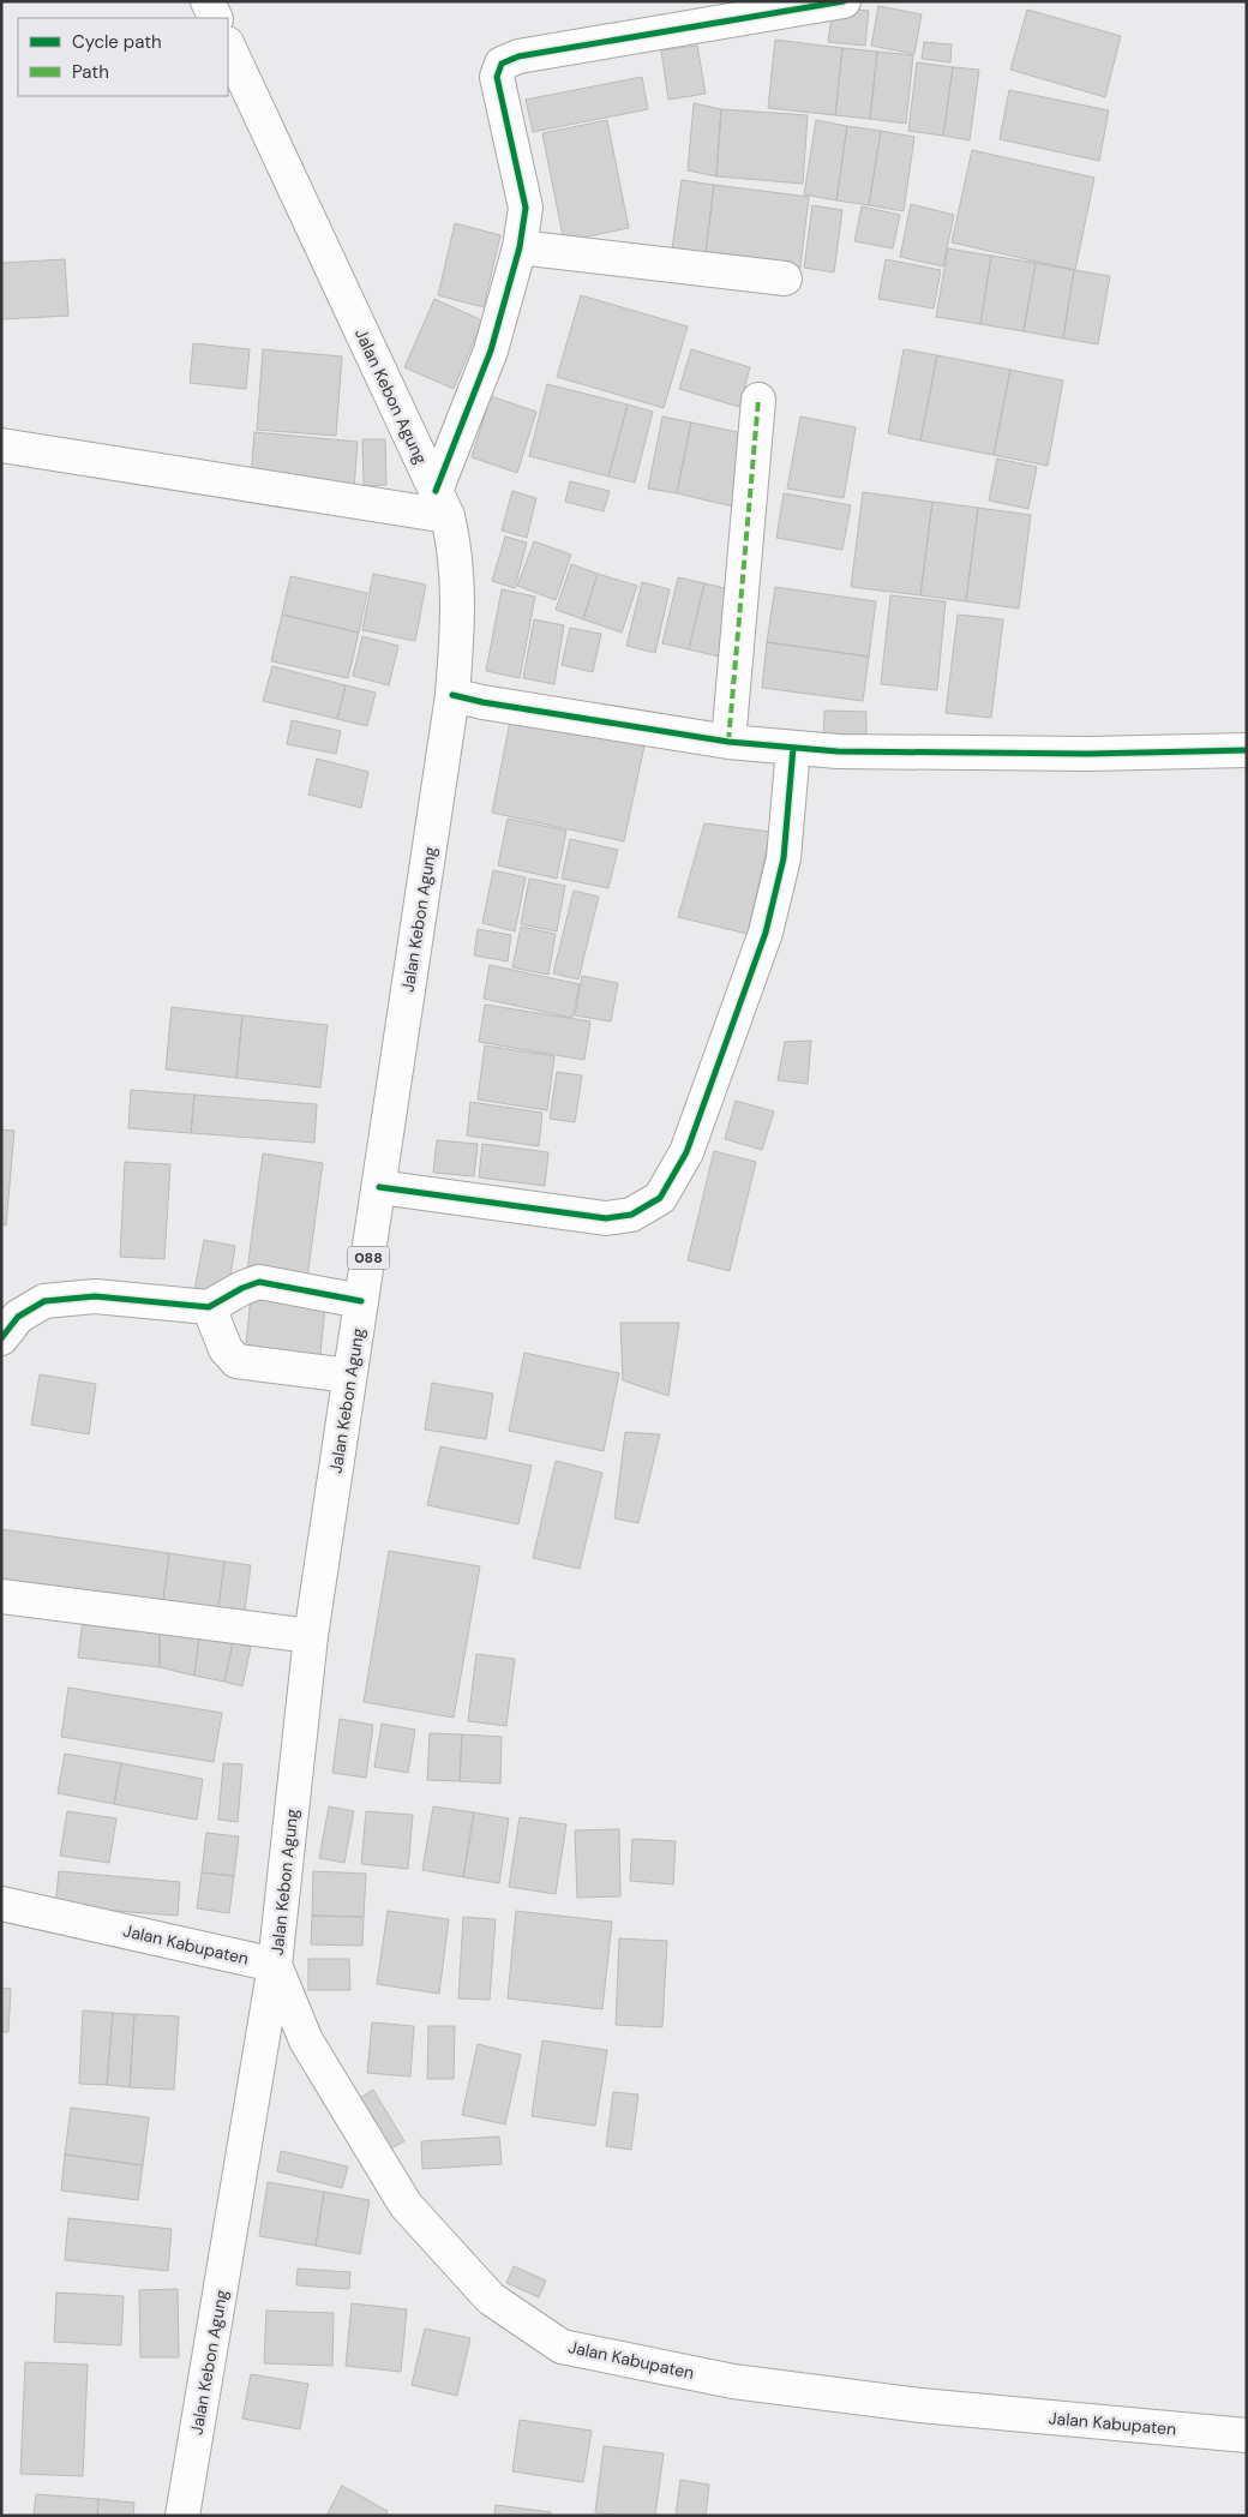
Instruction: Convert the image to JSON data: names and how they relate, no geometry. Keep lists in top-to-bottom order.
{
  "streets": {
    "main road": ["Jalan Kebon Agung", "088", "Jalan Kabupaten"]
  },
  "crossings": [
    ["Jalan Kebon Agung", "Jalan Kabupaten"]
  ],
  "legend": ["Cycle path", "Path"]
}
